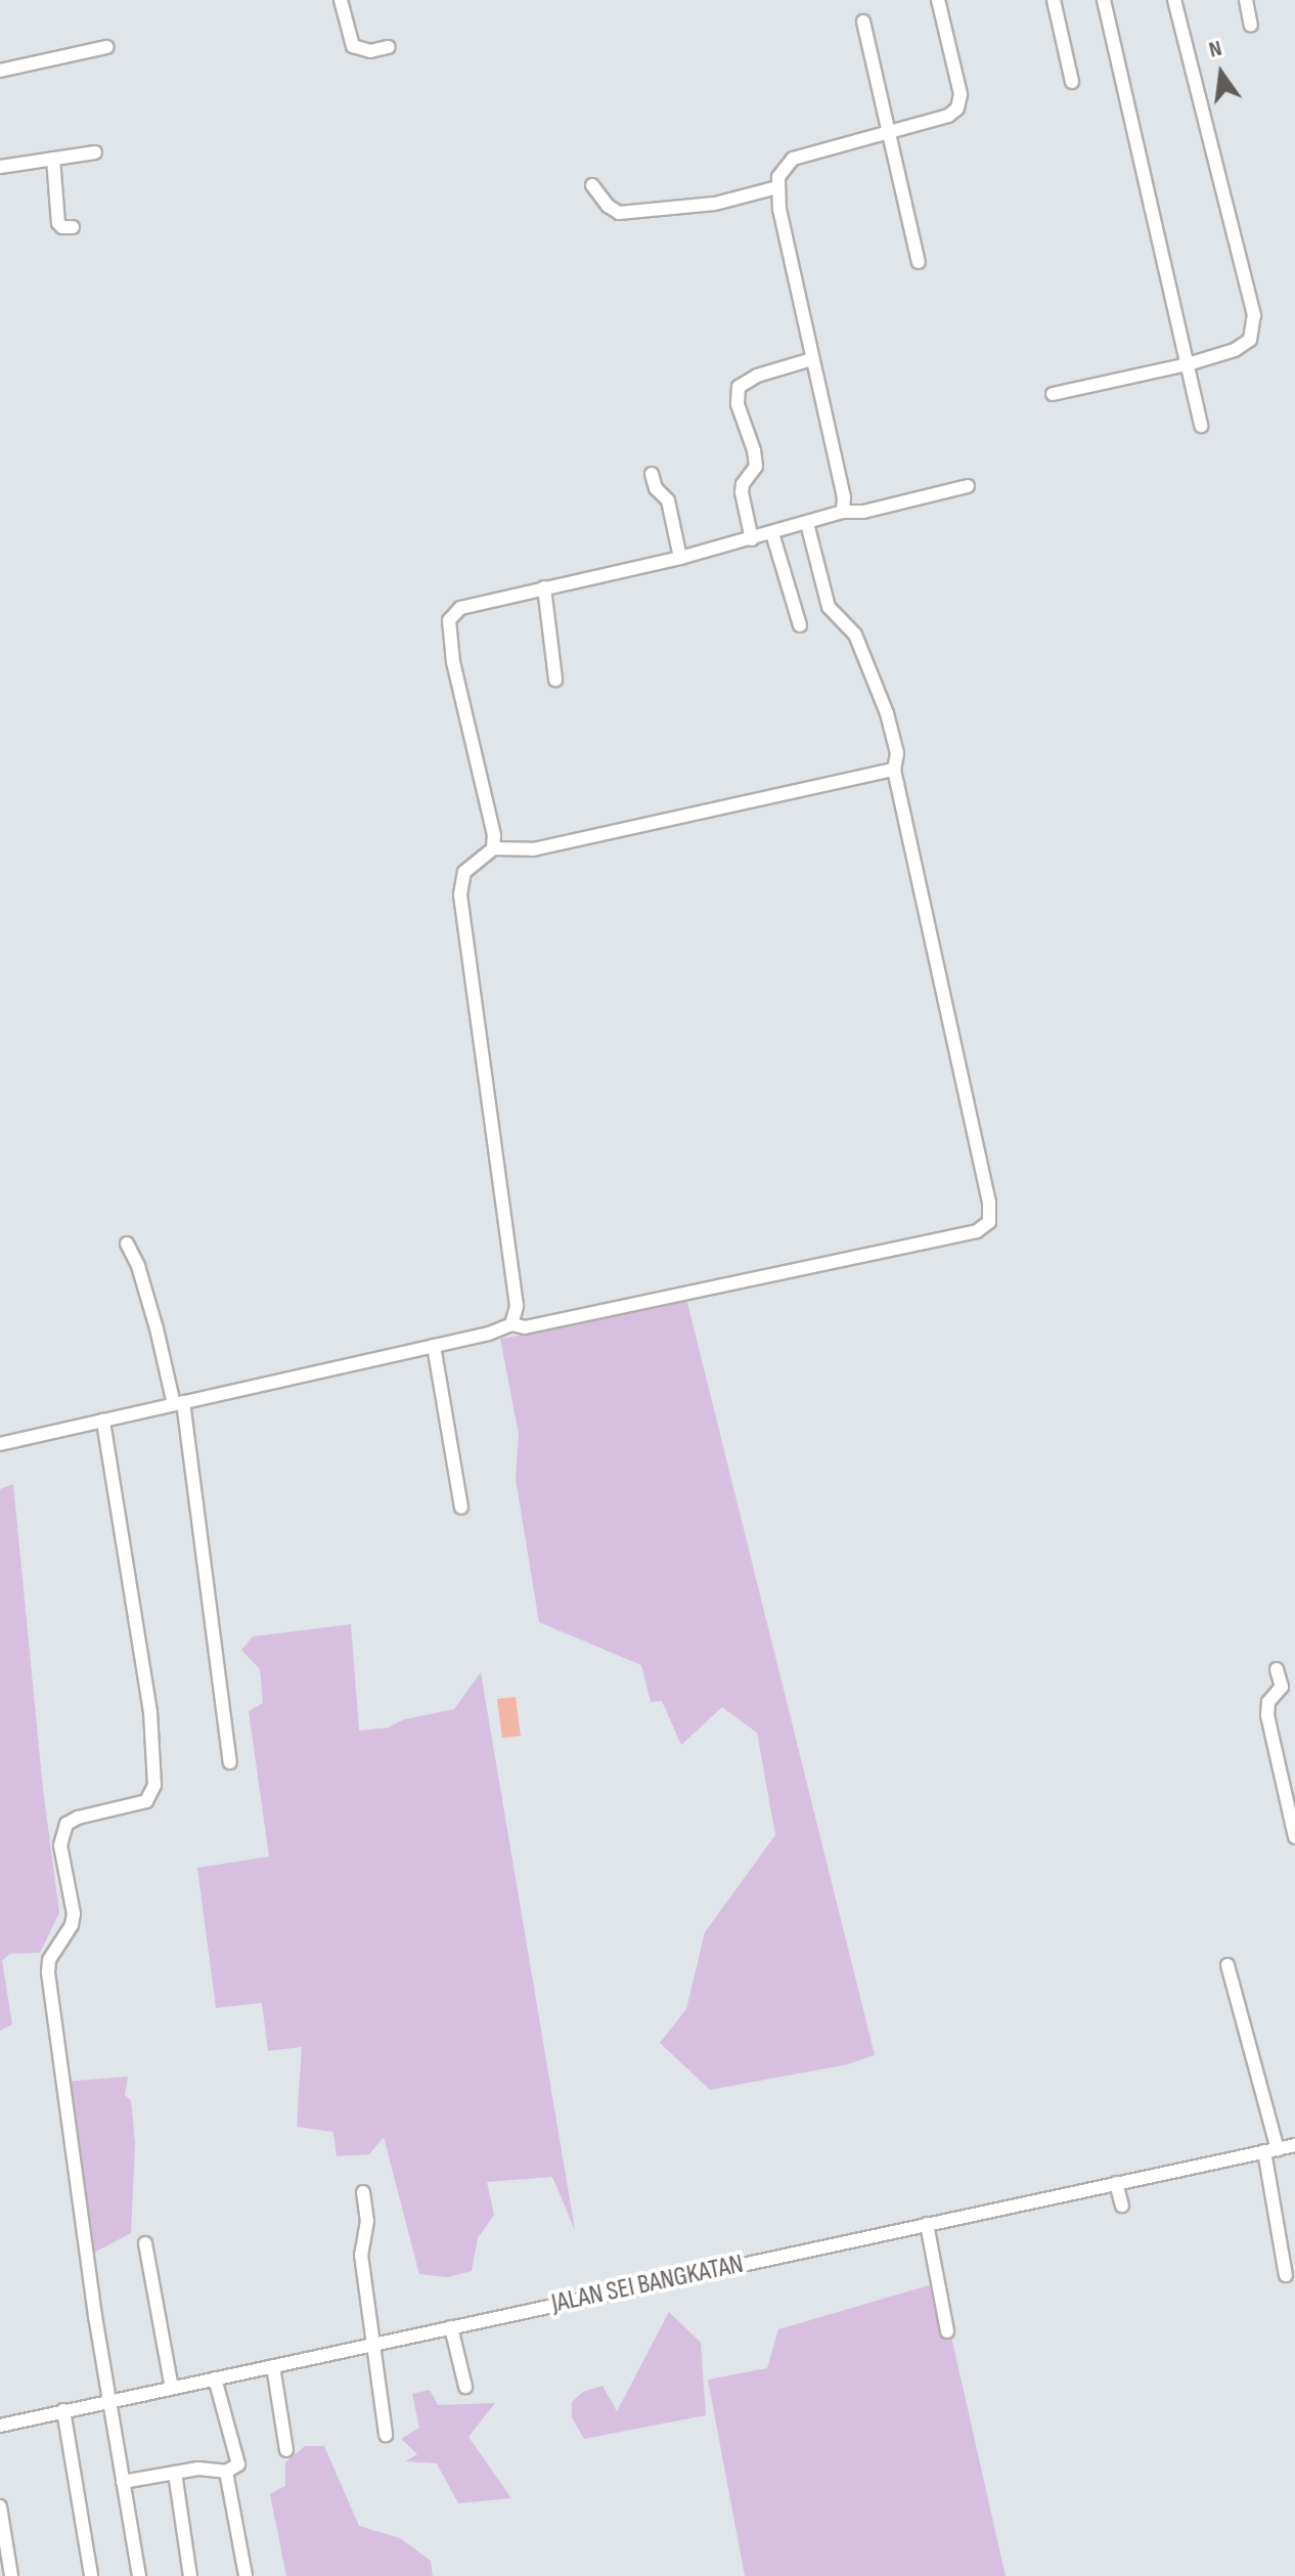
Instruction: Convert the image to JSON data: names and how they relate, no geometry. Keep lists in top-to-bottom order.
{
  "streets": {
    "street": ["JALAN SEI BANGKATAN"]
  },
  "north": "top"
}
